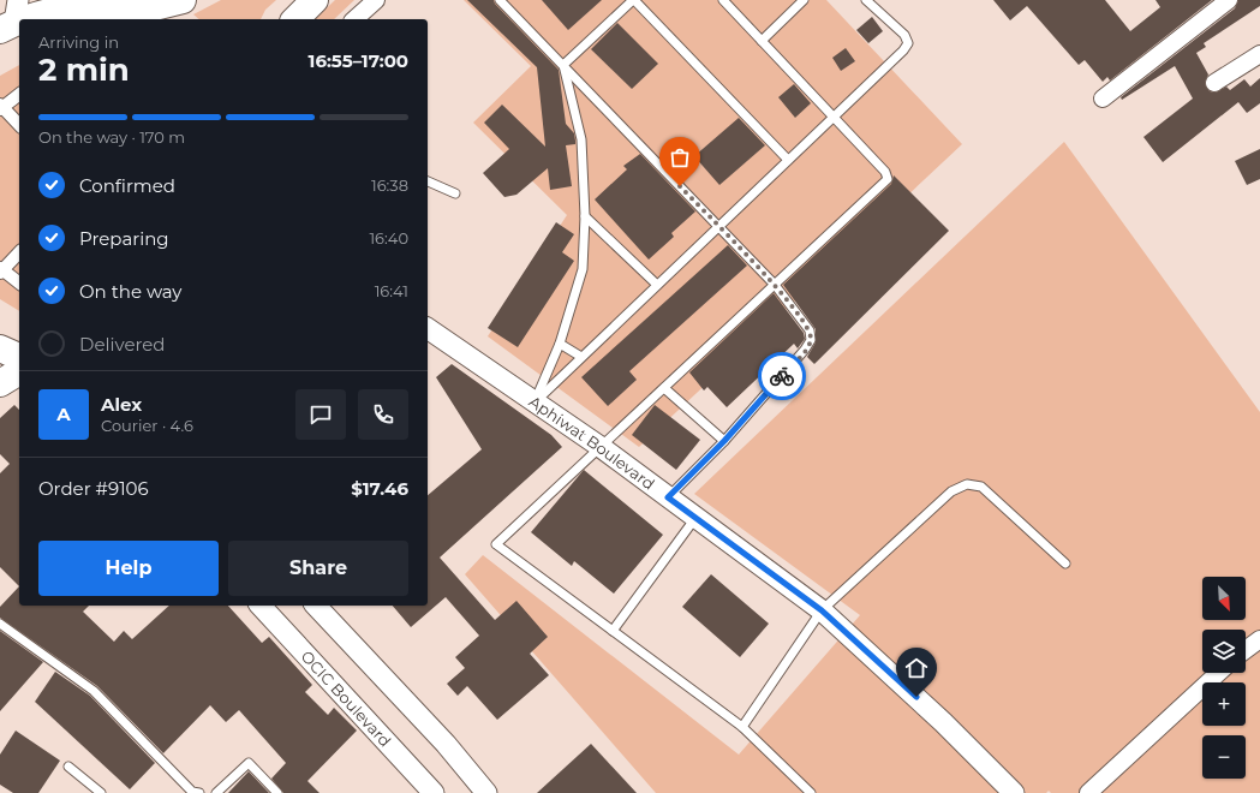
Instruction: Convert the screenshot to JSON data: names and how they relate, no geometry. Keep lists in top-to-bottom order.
{
  "streets": {
    "street": ["Aphiwat Boulevard", "OCIC Boulevard"]
  },
  "north": "bottom right",
  "page": {
    "heading": ["2 min", "Arriving in", "16:55–17:00"],
    "panel": [
      "Alex",
      "Courier · 4.6",
      "Order #9106",
      "$17.46"
    ],
    "bar": "On the way · 170 m",
    "list": [
      ["Confirmed", "16:38"],
      ["Preparing", "16:40"],
      ["On the way", "16:41"],
      "Delivered"
    ],
    "round": "A",
    "buttons": ["Help", "Share"],
    "map_buttons": ["+", "−"]
  }
}
